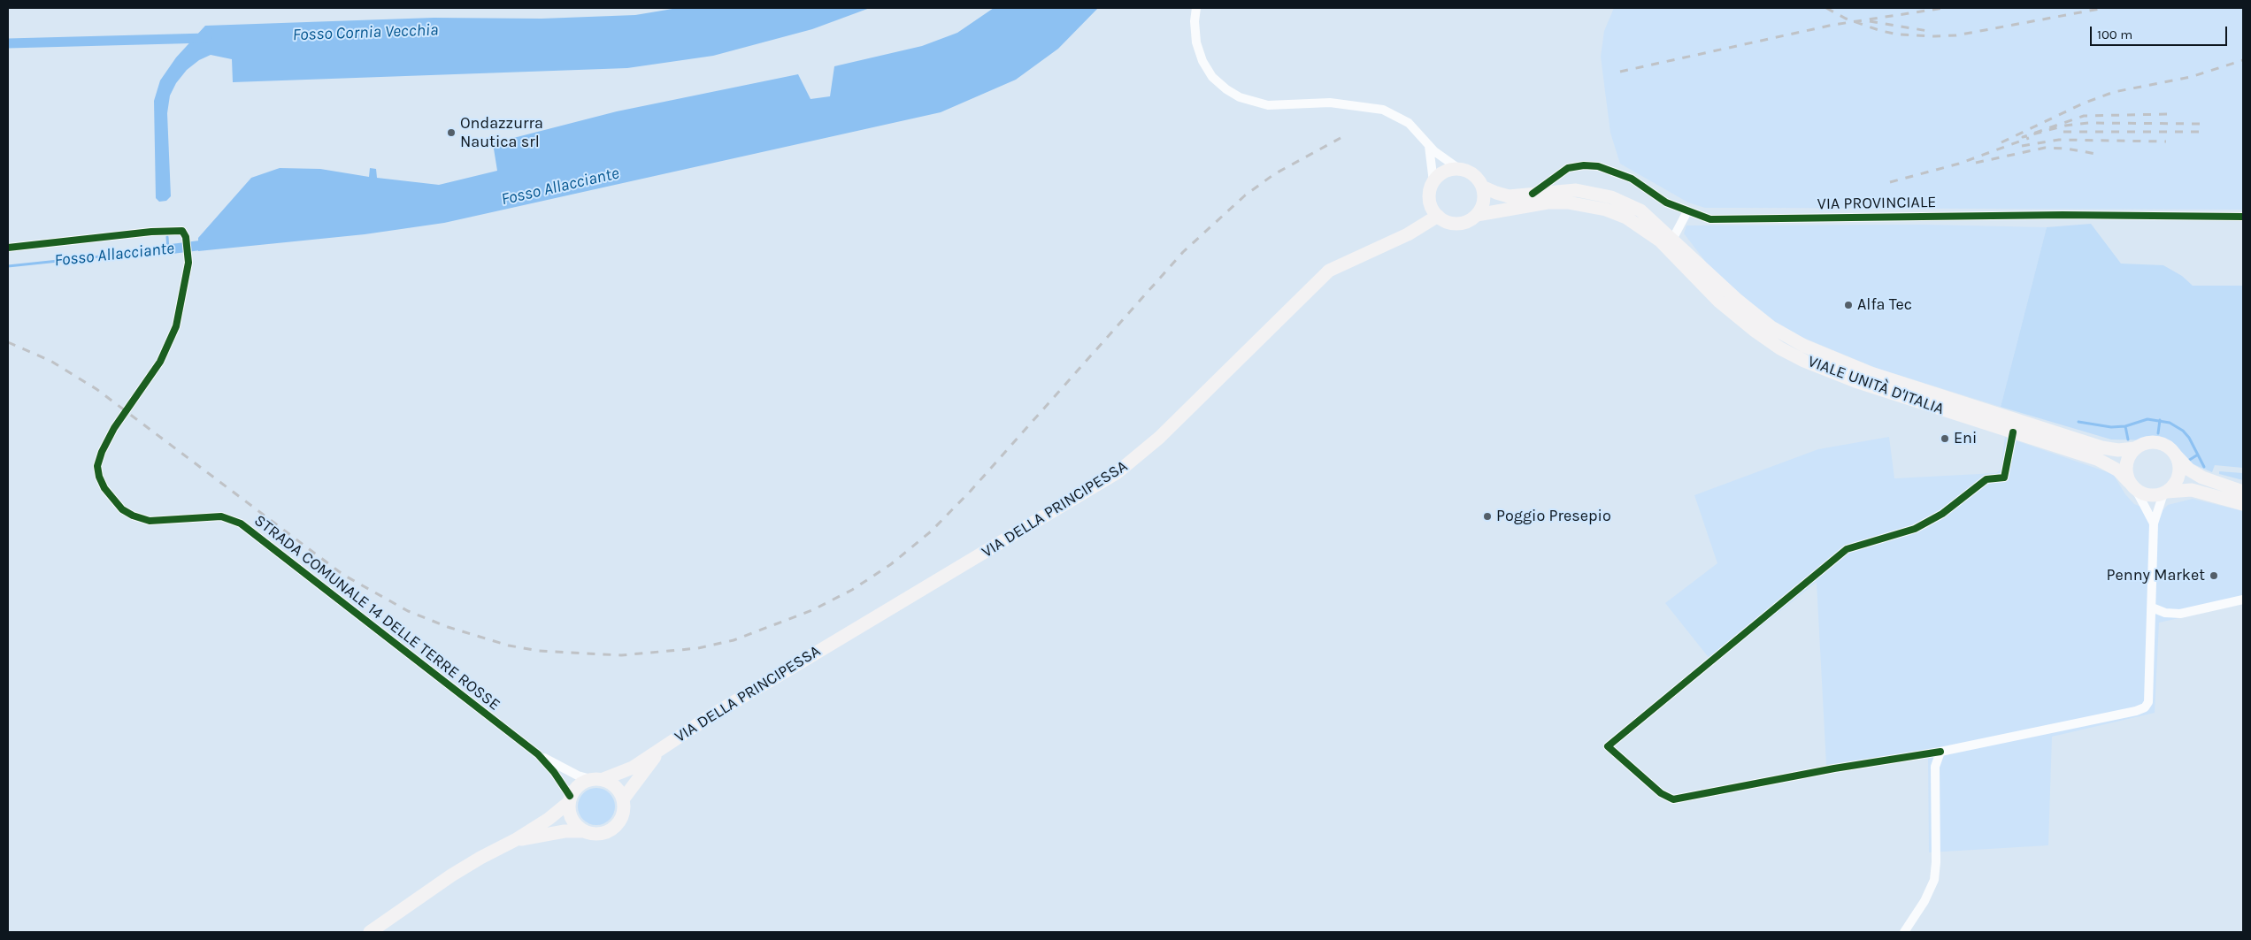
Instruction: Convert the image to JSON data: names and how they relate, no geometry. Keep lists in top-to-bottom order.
{
  "streets": {
    "main road": ["VIALE UNITÀ D'ITALIA", "VIA DELLA PRINCIPESSA"],
    "street": ["VIA PROVINCIALE", "STRADA COMUNALE 14 DELLE TERRE ROSSE"]
  },
  "crossings": [
    ["VIA PROVINCIALE", "VIALE UNITÀ D'ITALIA"],
    ["VIALE UNITÀ D'ITALIA", "VIA DELLA PRINCIPESSA"],
    ["VIA DELLA PRINCIPESSA", "STRADA COMUNALE 14 DELLE TERRE ROSSE"]
  ],
  "water": ["Fosso Cornia Vecchia", "Fosso Allacciante"],
  "places": [
    "Ondazzurra Nautica srl",
    "Alfa Tec",
    "Eni",
    "Poggio Presepio",
    "Penny Market"
  ],
  "scale_bar": "100 m"
}
